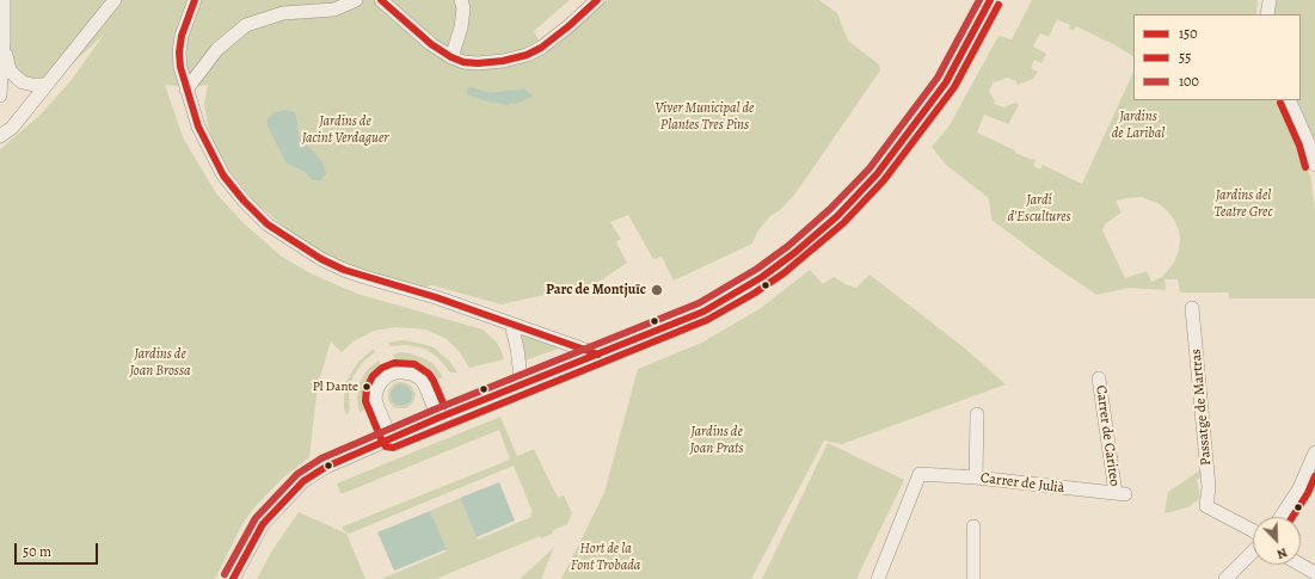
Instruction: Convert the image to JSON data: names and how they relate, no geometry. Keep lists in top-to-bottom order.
{
  "streets": {
    "street": ["Passatge de Martras", "Carrer de Cariteo", "Carrer de Julià"]
  },
  "crossings": [
    ["Carrer de Cariteo", "Carrer de Julià"]
  ],
  "parks": [
    "Viver Municipal de Plantes Tres Pins",
    "Jardins de Laribal",
    "Jardins de Jacint Verdaguer",
    "Jardins del Teatre Grec",
    "Jardí d'Escultures",
    "Jardins de Joan Brossa",
    "Jardins de Joan Prats",
    "Hort de la Font Trobada"
  ],
  "places": ["Parc de Montjuïc", "Pl Dante"],
  "lines": ["transit line 150", "transit line 100", "transit line 55"],
  "legend": ["150", "55", "100"],
  "scale_bar": "50 m",
  "north": "bottom right"
}
